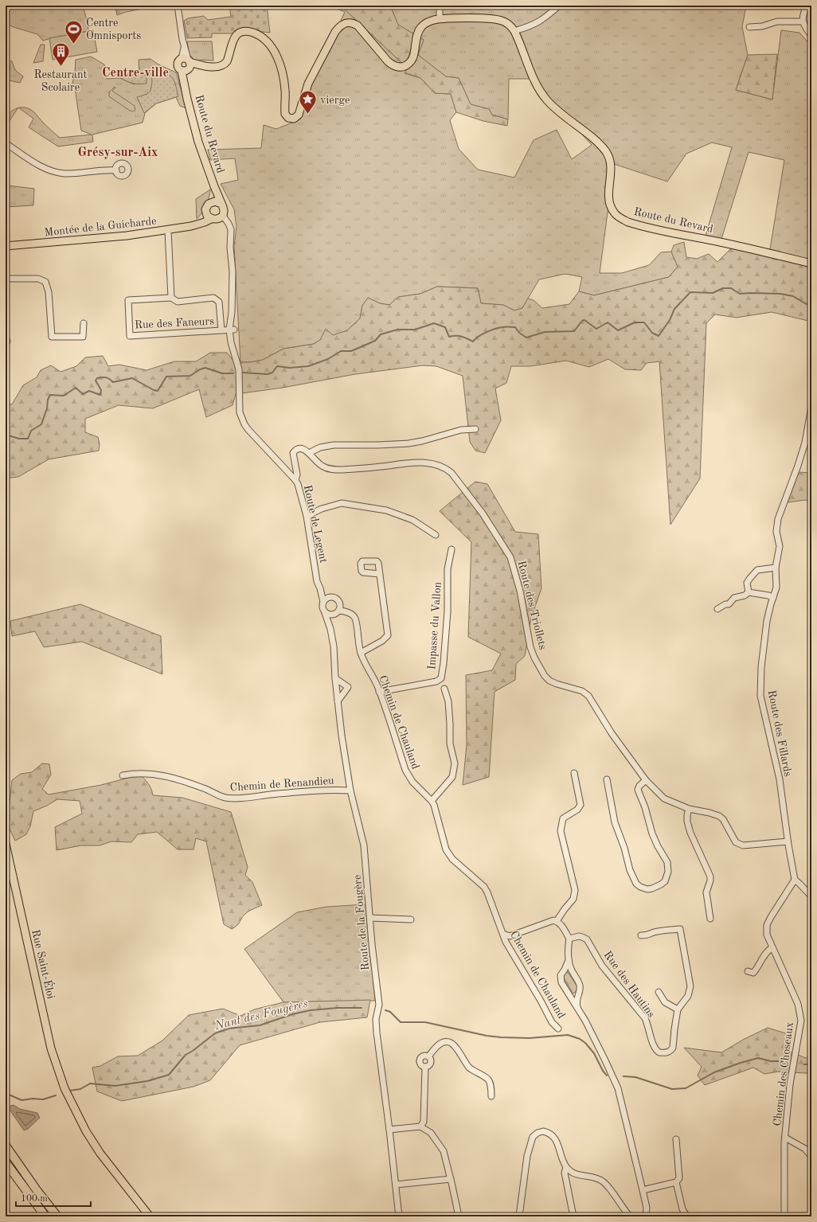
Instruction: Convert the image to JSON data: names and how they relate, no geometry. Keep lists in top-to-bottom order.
{
  "streets": {
    "main road": ["Route du Revard", "Montée de la Guicharde", "Rue Saint-Éloi"],
    "street": [
      "Rue des Faneurs",
      "Route de Legent",
      "Route des Triollets",
      "Impasse du Vallon",
      "Chemin de Chauland",
      "Route des Fillards",
      "Chemin de Renandieu",
      "Route de la Fougère",
      "Rue des Hautins",
      "Chemin des Choseaux"
    ]
  },
  "crossings": [
    ["Route du Revard", "Montée de la Guicharde"],
    ["Route du Revard", "Route de Legent"],
    ["Montée de la Guicharde", "Route de Legent"],
    ["Rue des Faneurs", "Route de Legent"],
    ["Route de Legent", "Chemin de Chauland"],
    ["Route de Legent", "Route de la Fougère"],
    ["Route des Triollets", "Route des Fillards"],
    ["Impasse du Vallon", "Chemin de Chauland"],
    ["Chemin de Chauland", "Route de la Fougère"],
    ["Route des Fillards", "Chemin des Choseaux"],
    ["Chemin de Renandieu", "Route de la Fougère"]
  ],
  "districts": ["Centre-ville", "Grésy-sur-Aix"],
  "water": ["Nant des Fougères"],
  "places": {
    "sports": ["Centre Omnisports"],
    "building": ["Restaurant Scolaire"],
    "place": ["vierge"]
  },
  "scale_bar": "100 m"
}
